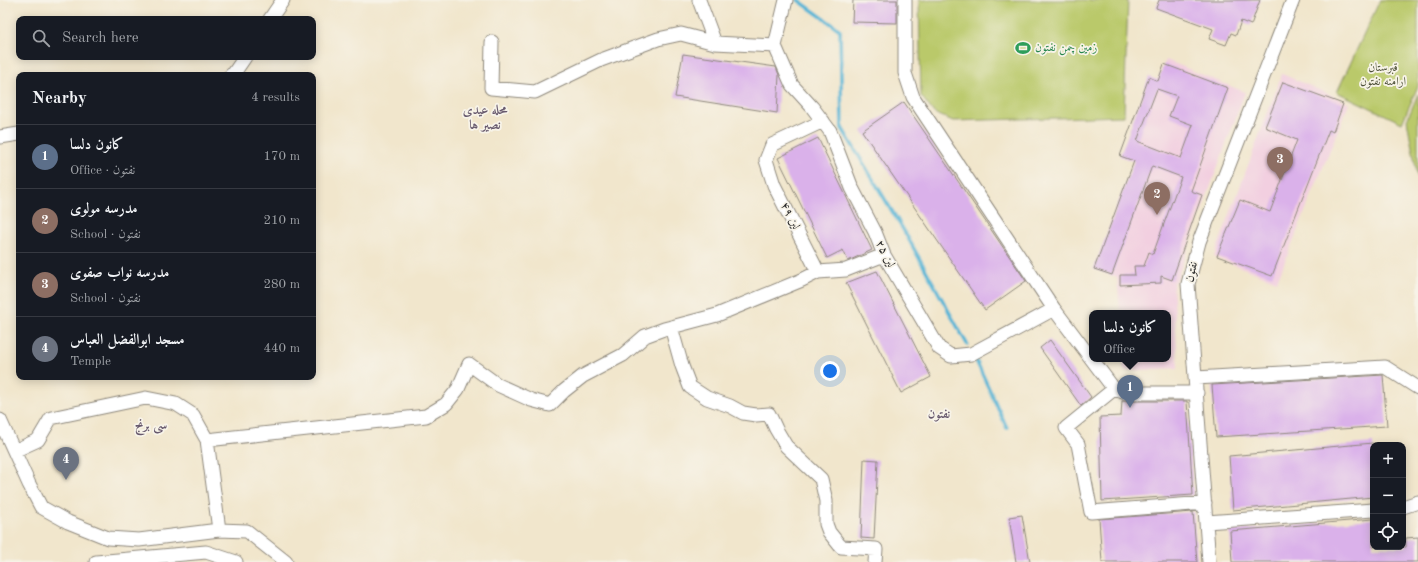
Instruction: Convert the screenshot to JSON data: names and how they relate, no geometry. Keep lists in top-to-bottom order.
{
  "streets": {
    "street": ["لین ۴۹", "لین ۲۵", "نفتون"]
  },
  "crossings": [
    ["لین ۴۹", "لین ۲۵"]
  ],
  "districts": ["محله عیدی نصیر ها", "نفتون", "سی برنج"],
  "parks": ["قبرستان ارامنه نفتون"],
  "places": {
    "sports": ["زمین چمن نفتون"]
  },
  "page": {
    "search": "Search here",
    "heading": ["Nearby", "4 results"],
    "list": [
      {
        "mark": "1",
        "name": "کانون دلسا",
        "note": "Office · نفتون",
        "value": "170 m"
      },
      {
        "mark": "2",
        "name": "مدرسه مولوی",
        "note": "School · نفتون",
        "value": "210 m"
      },
      {
        "mark": "3",
        "name": "مدرسه نواب صفوی",
        "note": "School · نفتون",
        "value": "280 m"
      },
      {
        "mark": "4",
        "name": "مسجد ابوالفضل العباس",
        "note": "Temple",
        "value": "440 m"
      }
    ],
    "pins": [
      "3",
      "2",
      "1",
      "4"
    ],
    "popup": ["کانون دلسا", "Office"],
    "map_buttons": ["+", "−"]
  }
}
